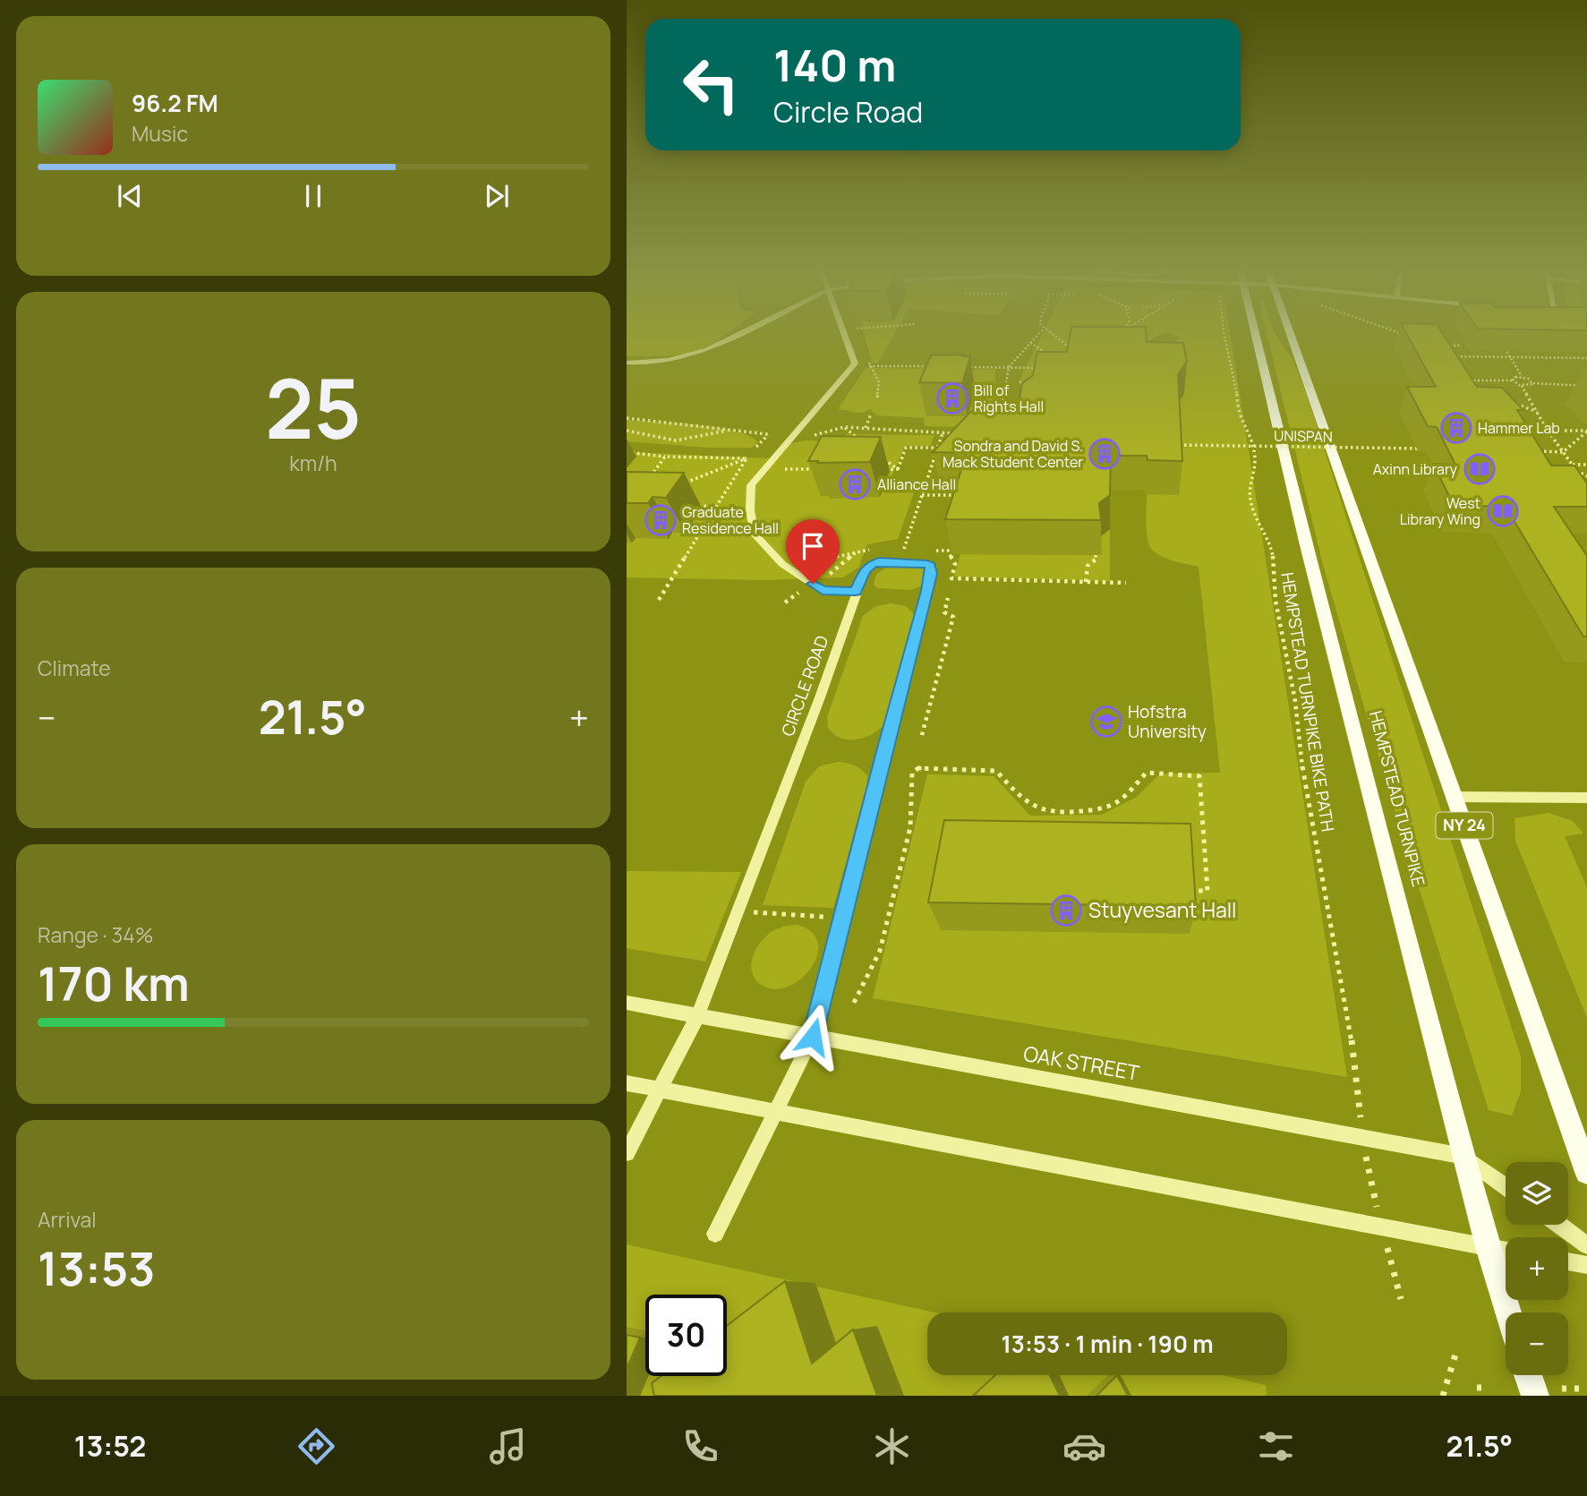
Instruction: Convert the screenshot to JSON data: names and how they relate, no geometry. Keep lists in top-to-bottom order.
{
  "streets": {
    "main road": ["HEMPSTEAD TURNPIKE", "NY 24"],
    "street": ["CIRCLE ROAD", "OAK STREET"],
    "path": ["UNISPAN", "HEMPSTEAD TURNPIKE BIKE PATH"]
  },
  "crossings": [
    ["CIRCLE ROAD", "OAK STREET"],
    ["HEMPSTEAD TURNPIKE", "OAK STREET"]
  ],
  "places": {
    "building": [
      "Bill of Rights Hall",
      "Hammer Lab",
      "Sondra and David S. Mack Student Center",
      "Alliance Hall",
      "Graduate Residence Hall",
      "Stuyvesant Hall"
    ],
    "library": ["Axinn Library", "West Library Wing"],
    "school or university": ["Hofstra University"]
  },
  "page": {
    "turn": ["140 m", "Circle Road"],
    "song": ["96.2 FM", "Music"],
    "tile": [
      ["25", "km/h"],
      "Climate",
      ["Range · 34%", "170 km"],
      ["Arrival", "13:53"]
    ],
    "heat": ["−", "21.5°", "+"],
    "map_buttons": ["+", "−"],
    "limit": "30",
    "trip": "13:53 · 1 min · 190 m",
    "tabs": ["13:52", "21.5°"]
  }
}
